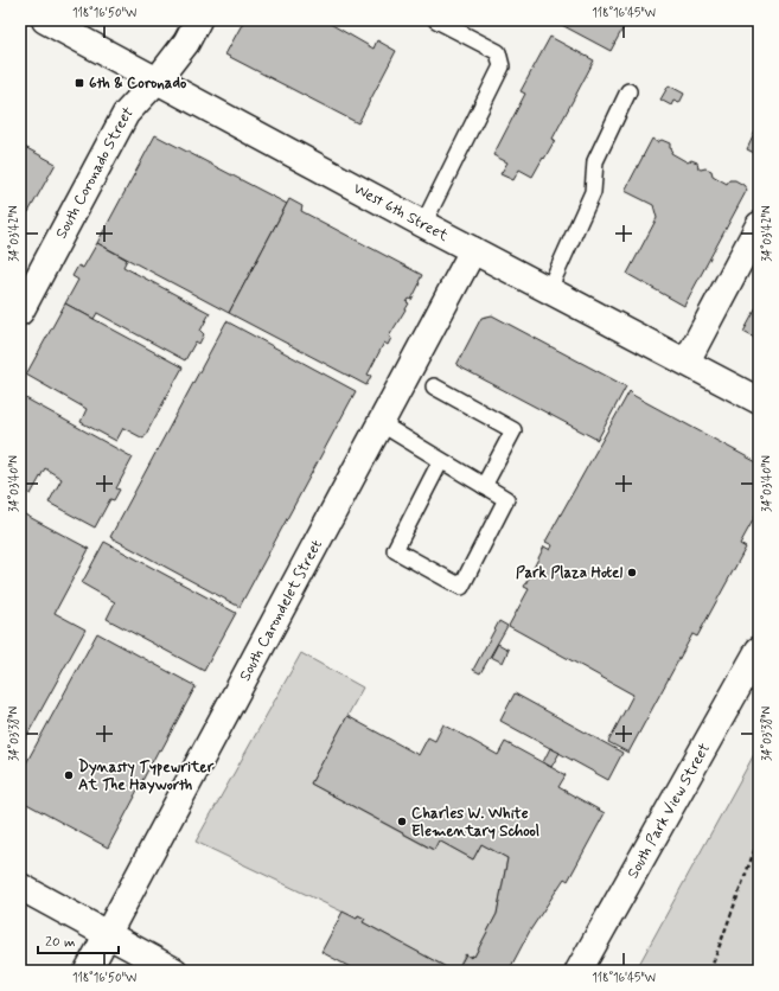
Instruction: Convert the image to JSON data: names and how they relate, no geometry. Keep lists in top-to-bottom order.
{
  "streets": {
    "street": [
      "South Coronado Street",
      "West 6th Street",
      "South Carondelet Street",
      "South Park View Street"
    ]
  },
  "crossings": [
    ["South Coronado Street", "West 6th Street"],
    ["West 6th Street", "South Carondelet Street"]
  ],
  "places": {
    "transit": ["6th & Coronado"],
    "other": ["Park Plaza Hotel", "Dynasty Typewriter At The Hayworth", "Charles W. White Elementary School"]
  },
  "scale_bar": "20 m",
  "coordinates": [
    "118°16'50\"W",
    "118°16'45\"W",
    "34°03'42\"N",
    "34°03'40\"N",
    "34°03'38\"N"
  ]
}
